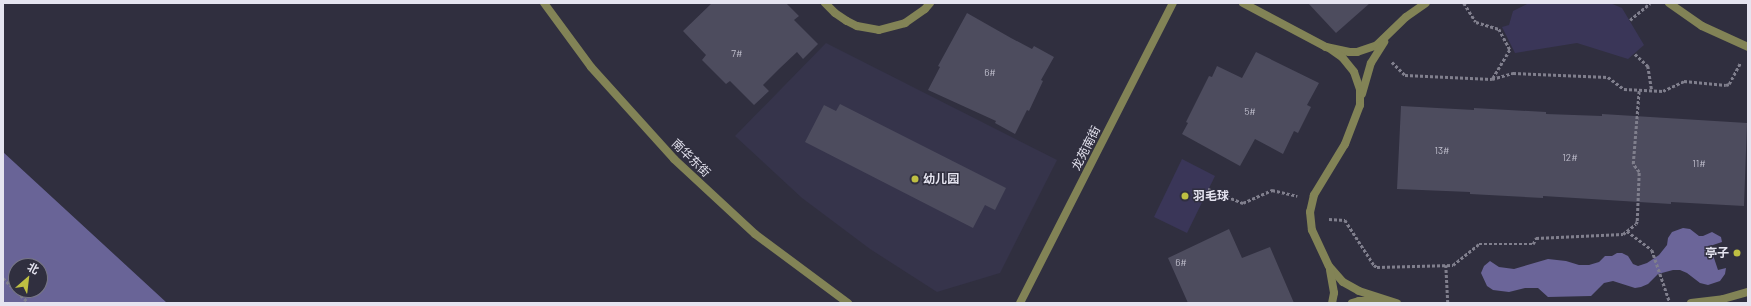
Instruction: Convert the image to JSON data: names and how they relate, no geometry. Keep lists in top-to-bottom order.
{
  "streets": {
    "street": ["龙苑南街", "南华东街"]
  },
  "places": ["幼儿园", "羽毛球", "亭子"],
  "house_numbers": [
    "7#",
    "6#",
    "5#",
    "13#",
    "12#",
    "11#",
    "6#"
  ],
  "north": "top right"
}
